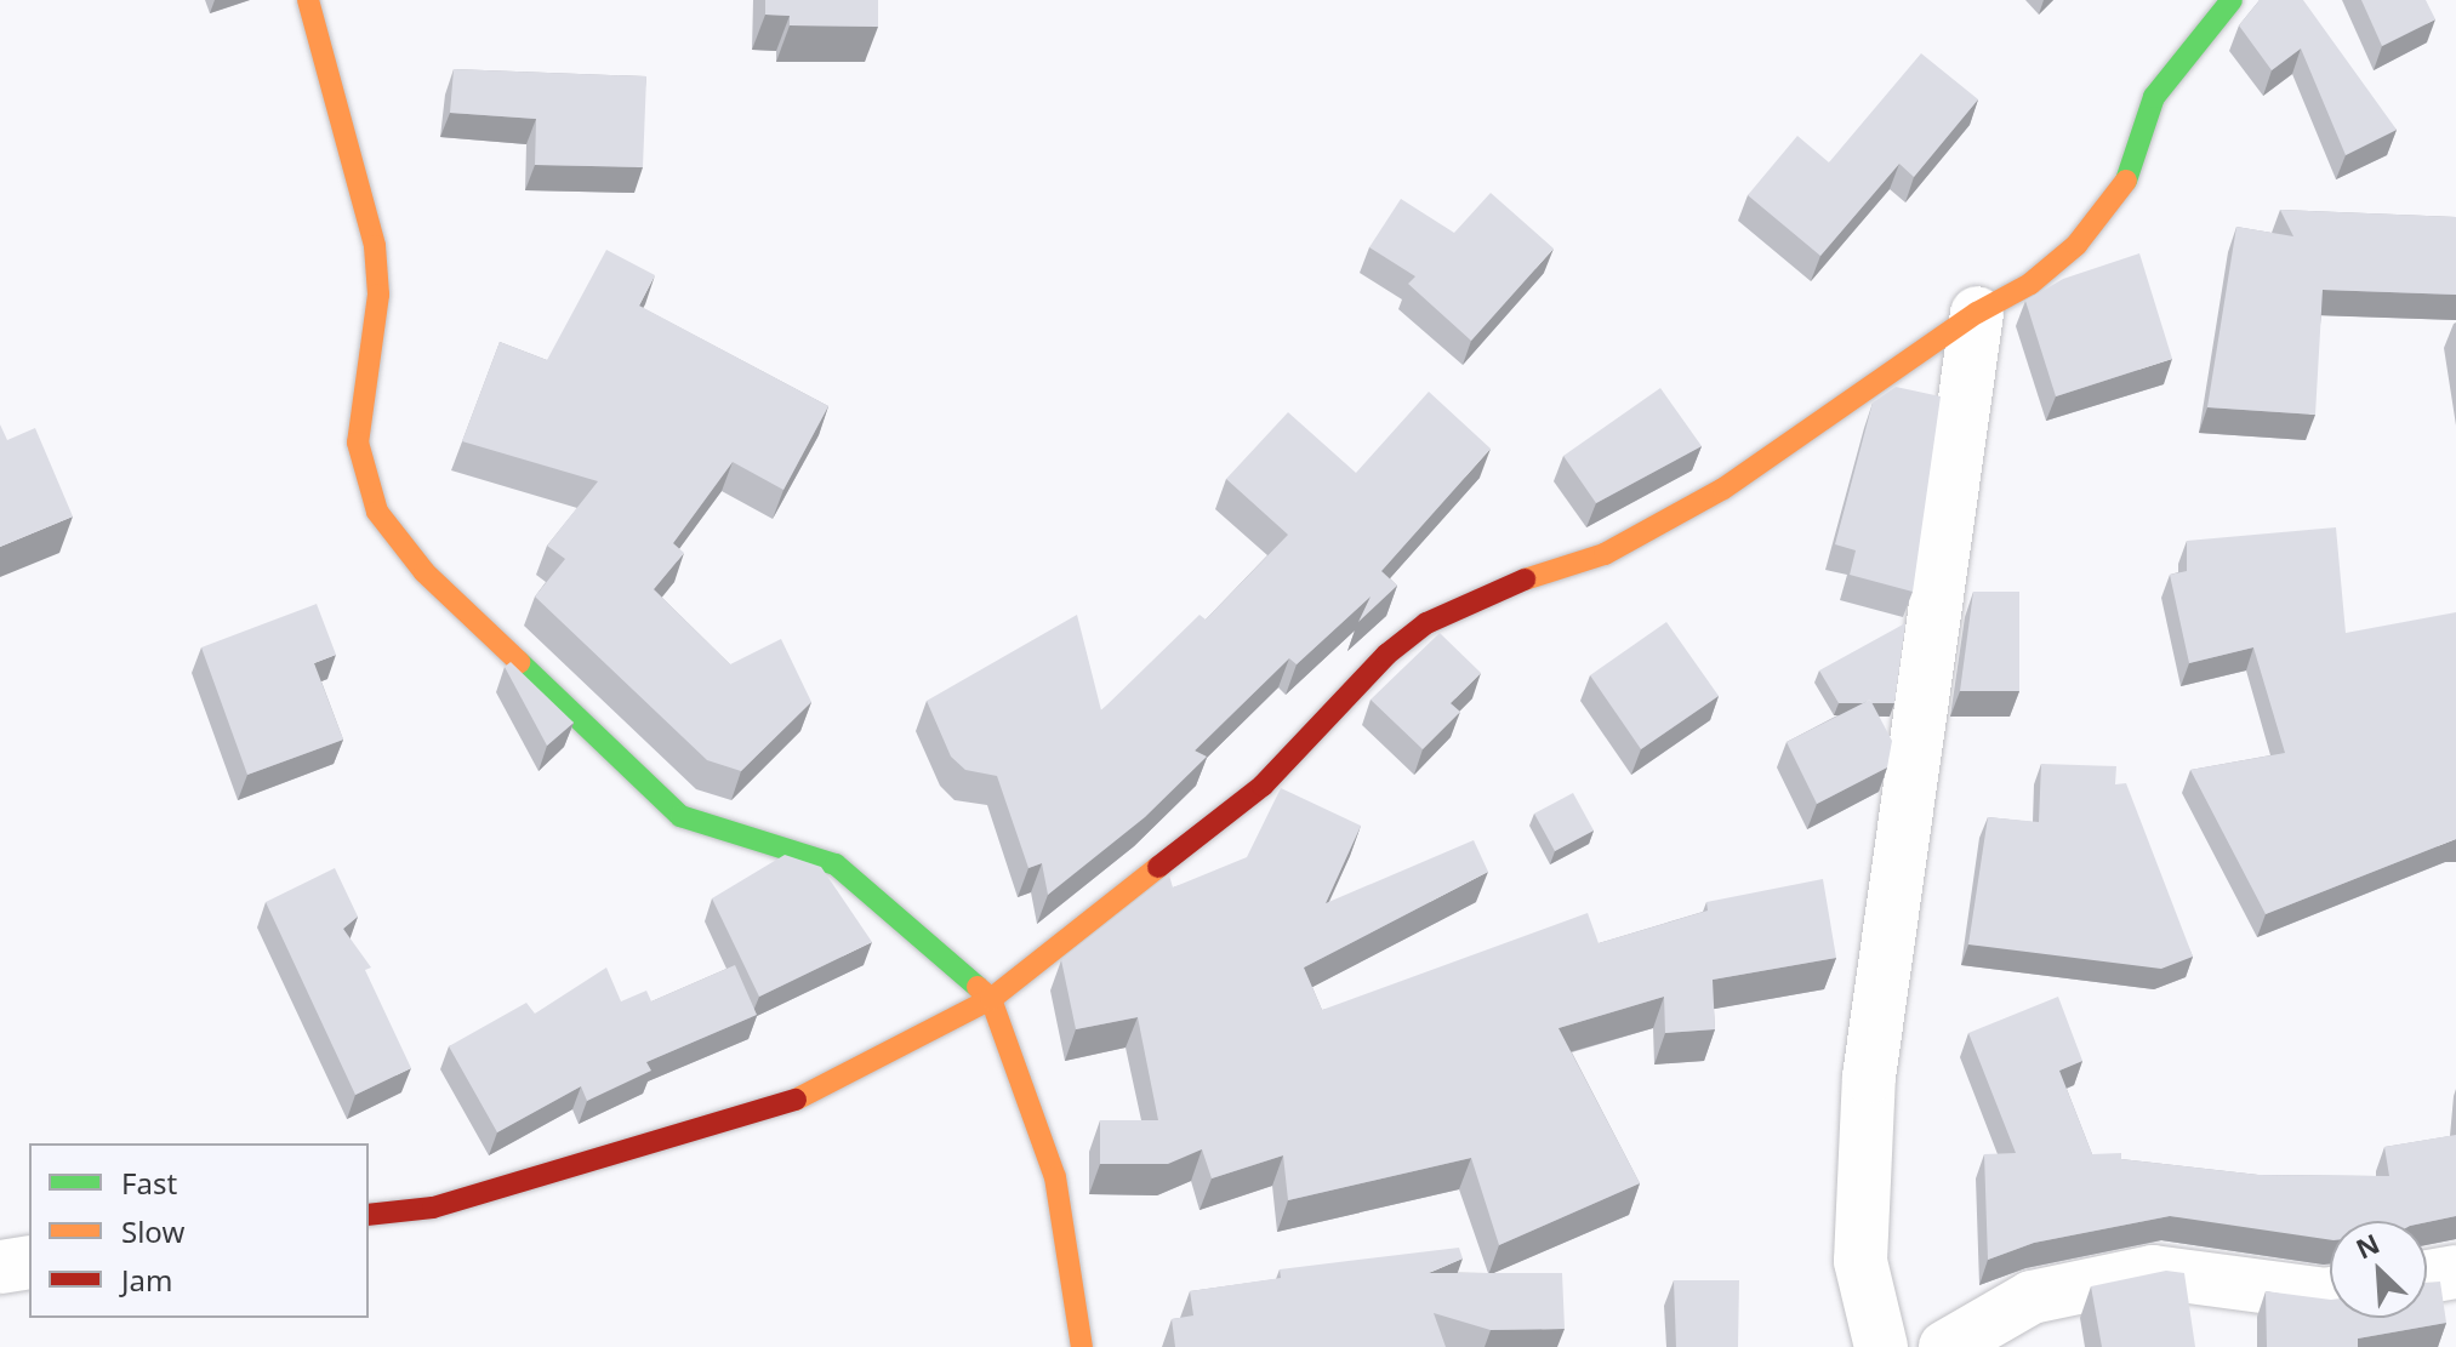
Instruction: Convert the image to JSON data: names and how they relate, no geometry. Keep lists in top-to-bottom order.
{
  "legend": ["Fast", "Slow", "Jam"],
  "north": "top left"
}
